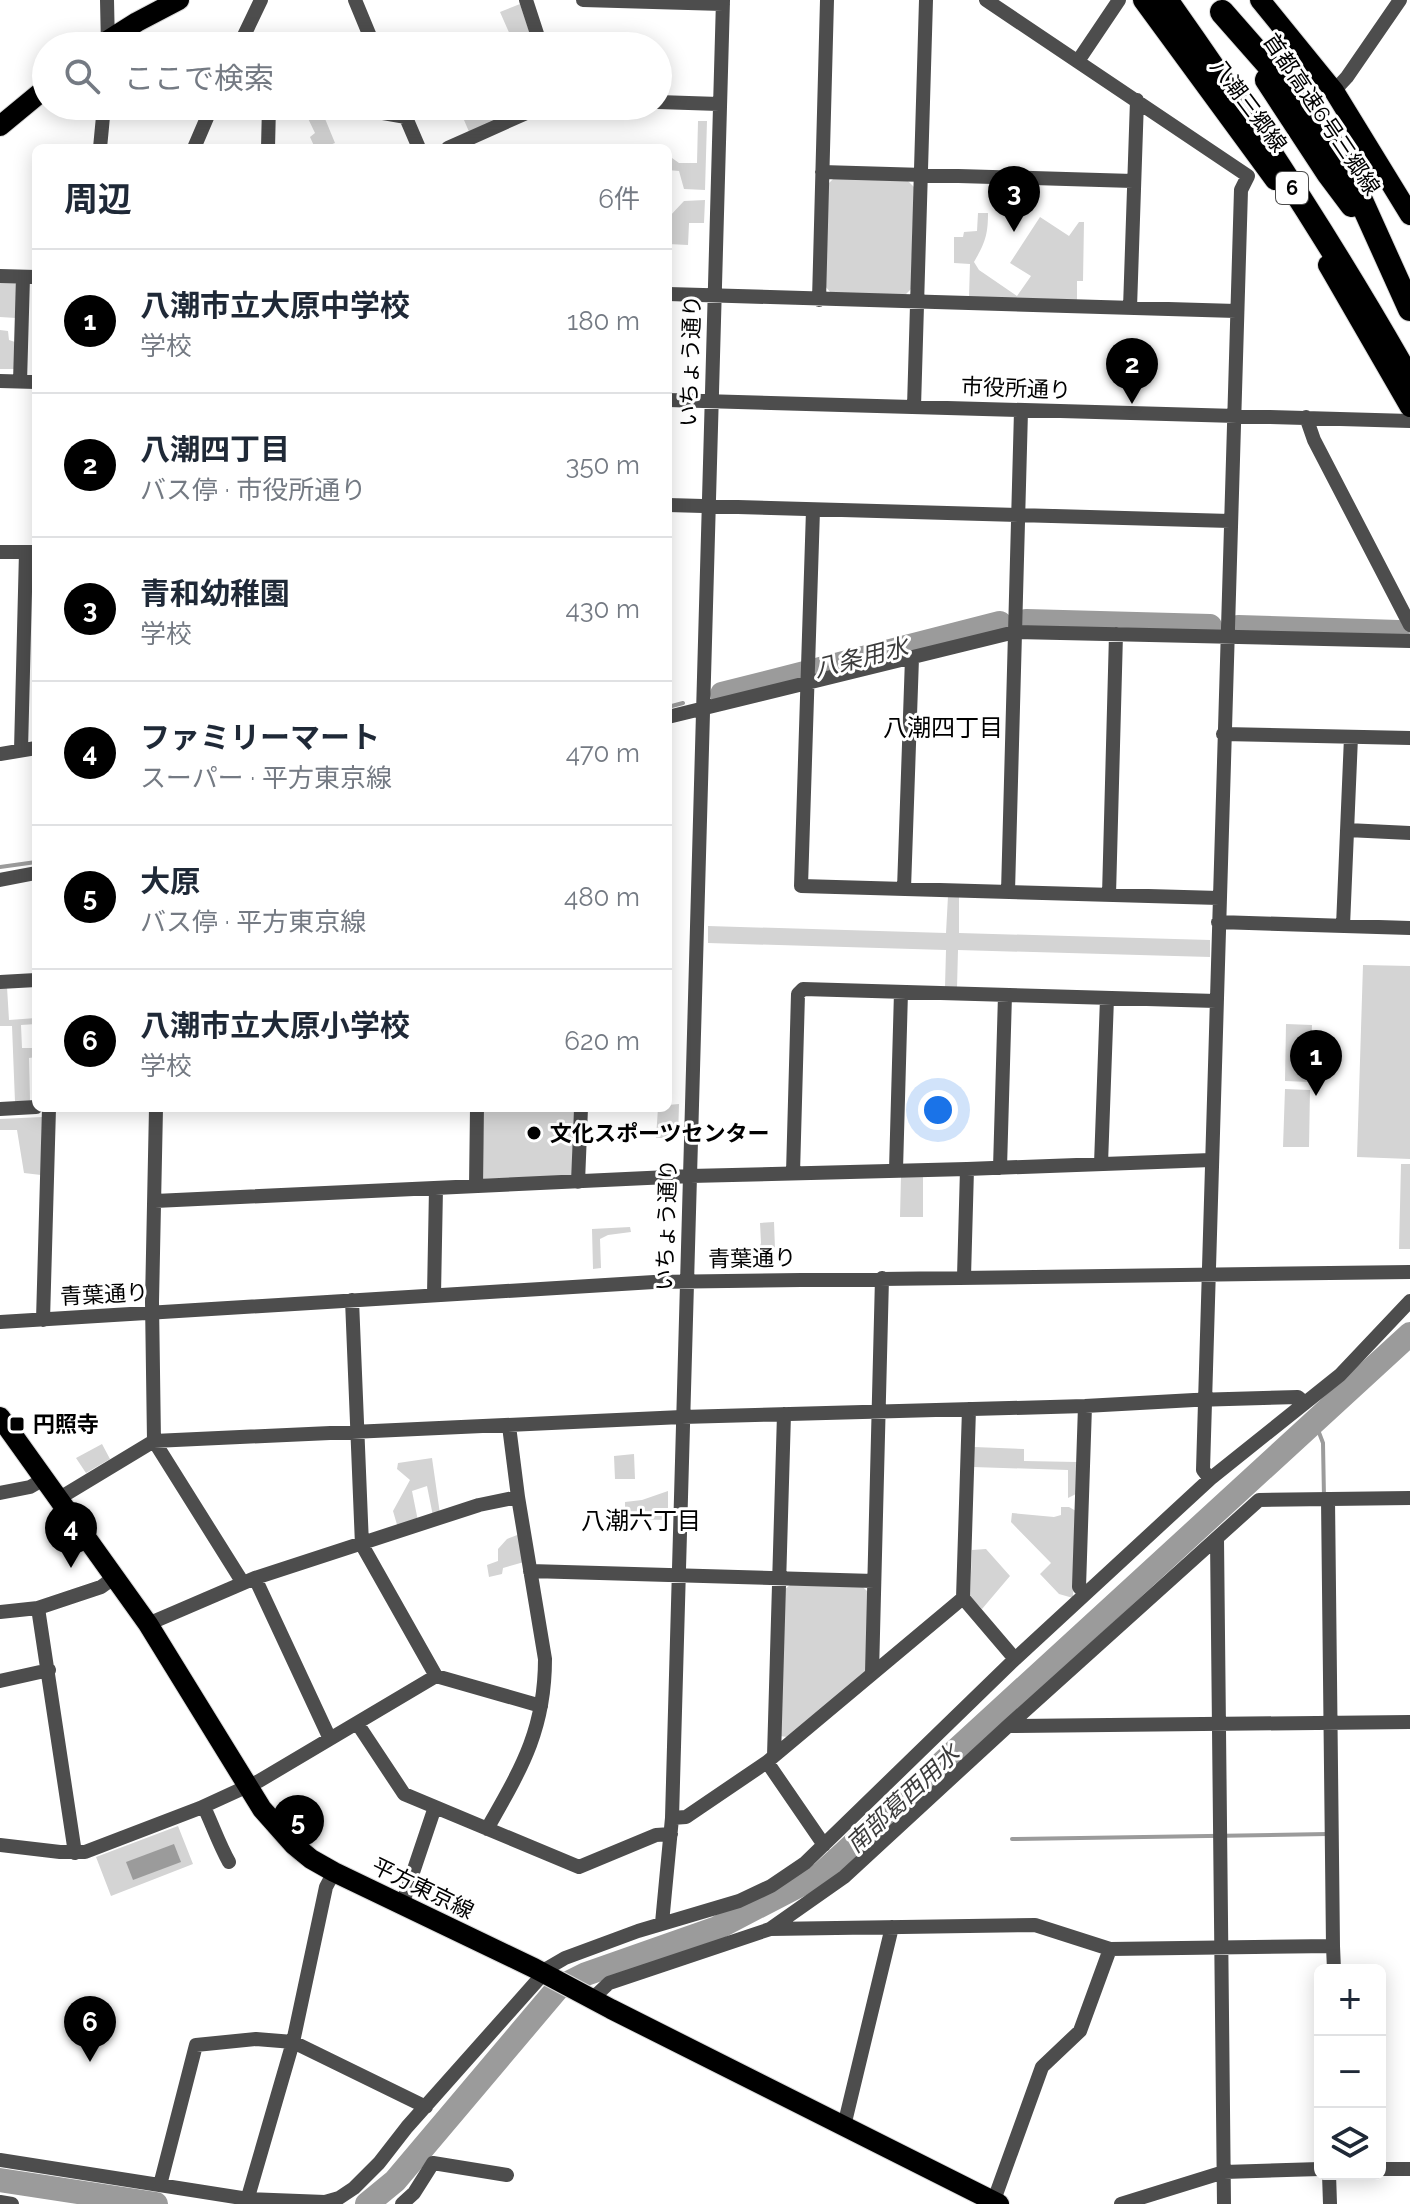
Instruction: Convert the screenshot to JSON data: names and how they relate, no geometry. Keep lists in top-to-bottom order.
{
  "streets": {
    "highway": ["首都高速6号三郷線", "6"],
    "main road": ["八潮三郷線", "平方東京線"],
    "street": ["いちょう通り", "市役所通り", "青葉通り"]
  },
  "crossings": [
    ["八潮三郷線", "6"],
    ["いちょう通り", "市役所通り"],
    ["いちょう通り", "青葉通り"]
  ],
  "districts": ["八潮四丁目", "八潮六丁目"],
  "water": ["八条用水", "南部葛西用水"],
  "places": {
    "other": ["文化スポーツセンター"],
    "transit": ["円照寺"]
  },
  "page": {
    "search": "ここで検索",
    "heading": ["周辺", "6件"],
    "pins": [
      "3",
      "2",
      "1",
      "4",
      "5",
      "6"
    ],
    "list": [
      {
        "mark": "1",
        "name": "八潮市立大原中学校",
        "note": "学校",
        "value": "180 m"
      },
      {
        "mark": "2",
        "name": "八潮四丁目",
        "note": "バス停 · 市役所通り",
        "value": "350 m"
      },
      {
        "mark": "3",
        "name": "青和幼稚園",
        "note": "学校",
        "value": "430 m"
      },
      {
        "mark": "4",
        "name": "ファミリーマート",
        "note": "スーパー · 平方東京線",
        "value": "470 m"
      },
      {
        "mark": "5",
        "name": "大原",
        "note": "バス停 · 平方東京線",
        "value": "480 m"
      },
      {
        "mark": "6",
        "name": "八潮市立大原小学校",
        "note": "学校",
        "value": "620 m"
      }
    ],
    "map_buttons": ["+", "−"]
  }
}
